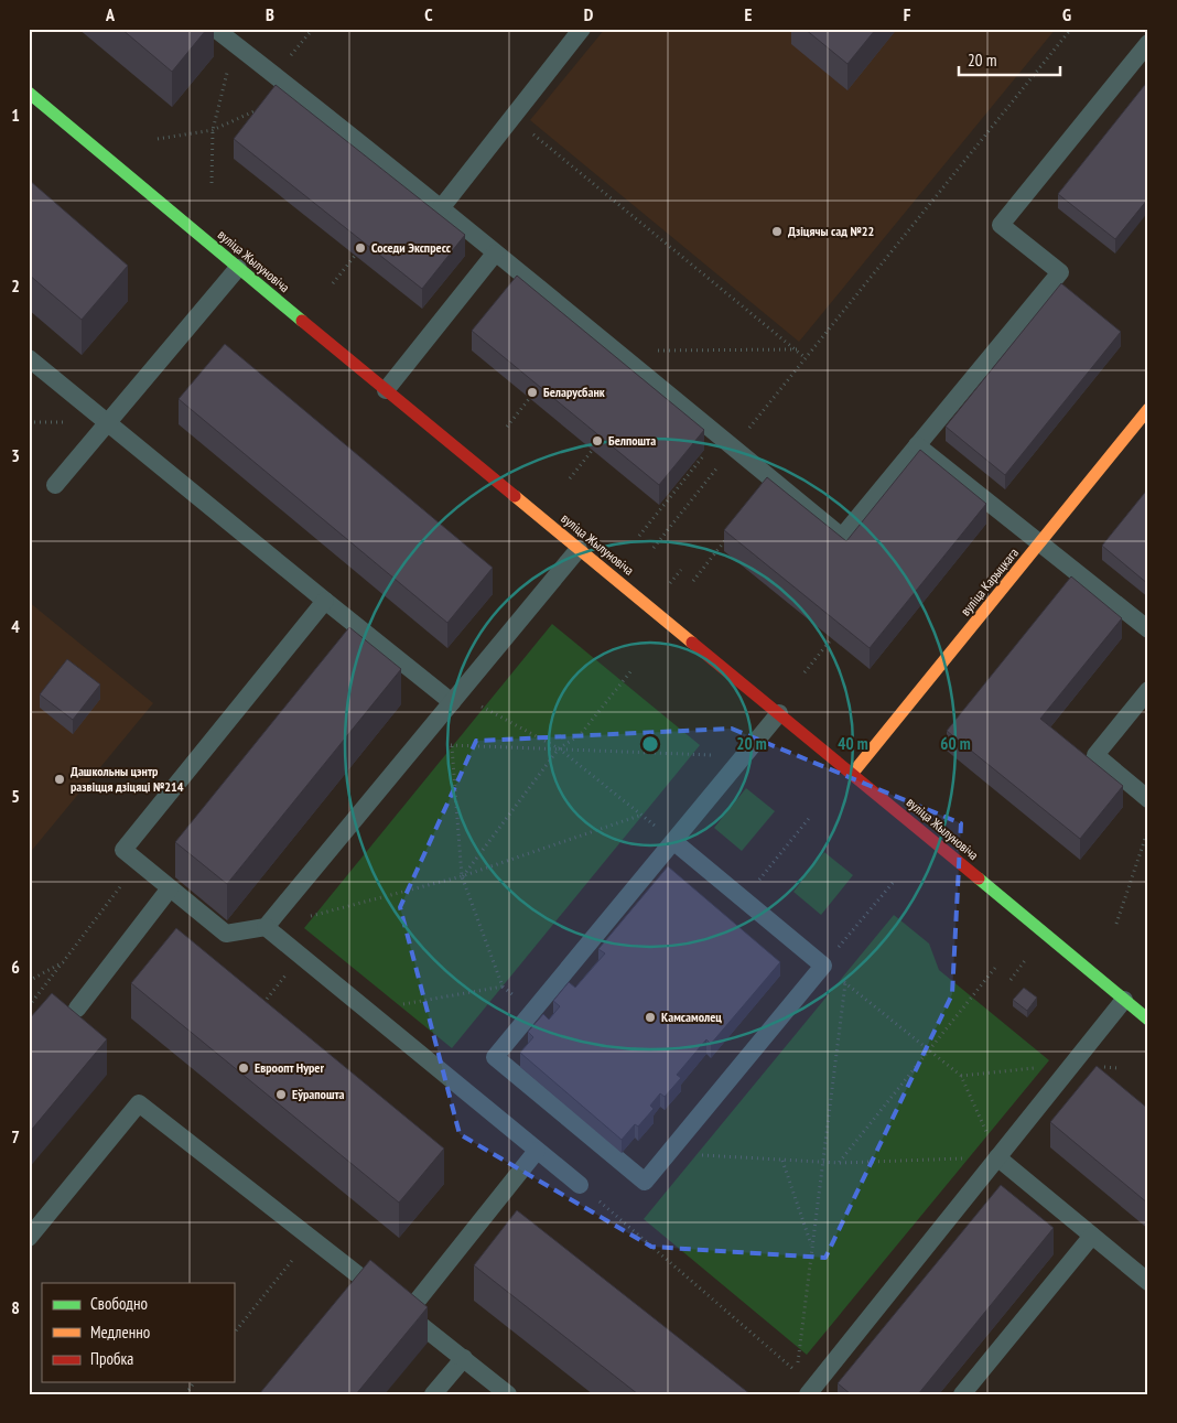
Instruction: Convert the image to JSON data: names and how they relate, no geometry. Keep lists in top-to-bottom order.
{
  "streets": {
    "main road": ["вуліца Жылуновіча", "вуліца Карыцкага"]
  },
  "crossings": [
    ["вуліца Жылуновіча", "вуліца Карыцкага"]
  ],
  "places": [
    "Дзіцячы сад №22",
    "Соседи Экспресс",
    "Беларусбанк",
    "Белпошта",
    "Дашкольны цэнтр развіцця дзіцяці №214",
    "Камсамолец",
    "Евроопт Hyper",
    "Еўрапошта"
  ],
  "legend": ["Свободно", "Медленно", "Пробка"],
  "scale_bar": "20 m",
  "grid": {
    "columns": [
      "A",
      "B",
      "C",
      "D",
      "E",
      "F",
      "G"
    ],
    "rows": [
      "1",
      "2",
      "3",
      "4",
      "5",
      "6",
      "7",
      "8"
    ]
  },
  "rings": ["20 m", "40 m", "60 m"]
}
